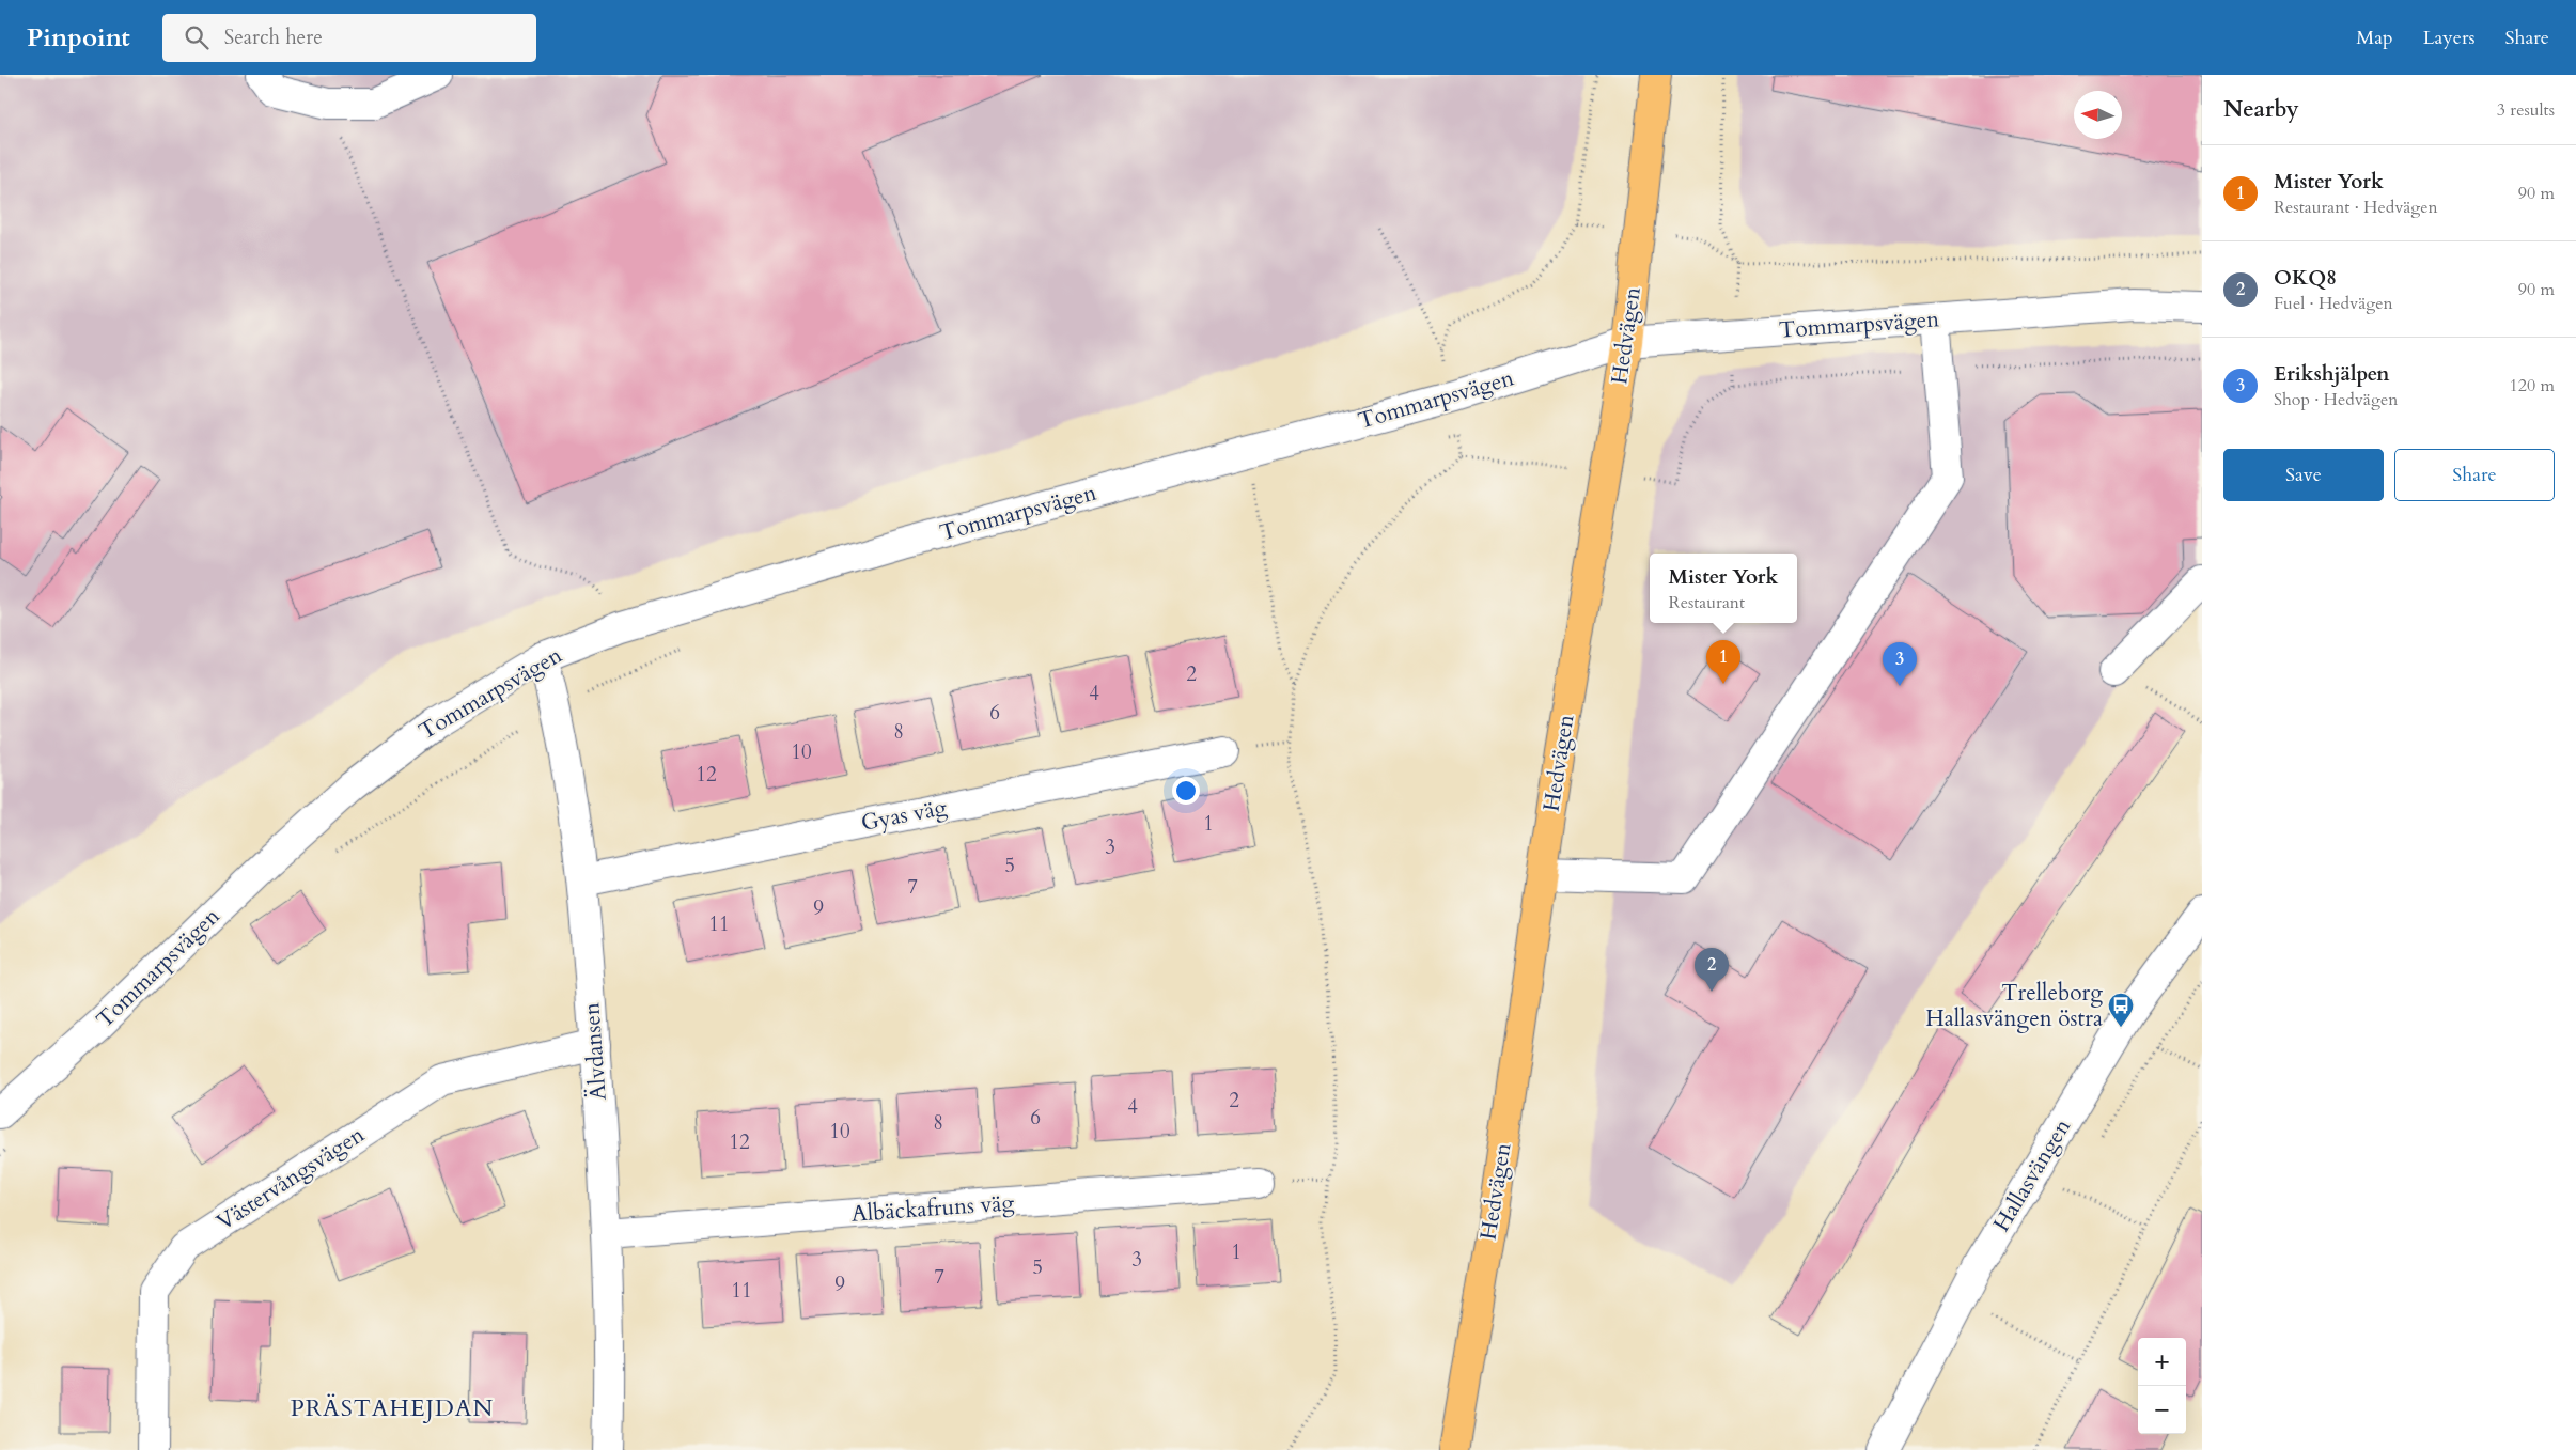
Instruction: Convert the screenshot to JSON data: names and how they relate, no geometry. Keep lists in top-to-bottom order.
{
  "streets": {
    "main road": ["Hedvägen"],
    "street": [
      "Tommarpsvägen",
      "Gyas väg",
      "Älvdansen",
      "Hallasvängen",
      "Västervångsvägen",
      "Albäckafruns väg"
    ]
  },
  "crossings": [
    ["Tommarpsvägen", "Hedvägen"],
    ["Tommarpsvägen", "Älvdansen"],
    ["Gyas väg", "Älvdansen"],
    ["Älvdansen", "Västervångsvägen"],
    ["Älvdansen", "Albäckafruns väg"]
  ],
  "districts": ["PRÄSTAHEJDAN"],
  "places": {
    "bus stop": ["Trelleborg Hallasvängen östra"]
  },
  "house_numbers": [
    "2",
    "4",
    "6",
    "8",
    "10",
    "12",
    "1",
    "3",
    "5",
    "7",
    "9",
    "11",
    "2",
    "4",
    "6",
    "8",
    "10",
    "12",
    "1",
    "3",
    "5",
    "7",
    "9",
    "11"
  ],
  "north": "left",
  "page": {
    "header": "Pinpoint",
    "search": "Search here",
    "nav": ["Map", "Layers", "Share"],
    "heading": ["Nearby", "3 results"],
    "list": [
      {
        "mark": "1",
        "name": "Mister York",
        "note": "Restaurant · Hedvägen",
        "value": "90 m"
      },
      {
        "mark": "2",
        "name": "OKQ8",
        "note": "Fuel · Hedvägen",
        "value": "90 m"
      },
      {
        "mark": "3",
        "name": "Erikshjälpen",
        "note": "Shop · Hedvägen",
        "value": "120 m"
      }
    ],
    "buttons": ["Save", "Share"],
    "popup": ["Mister York", "Restaurant"],
    "pins": ["1", "3", "2"],
    "map_buttons": ["+", "−"]
  }
}
